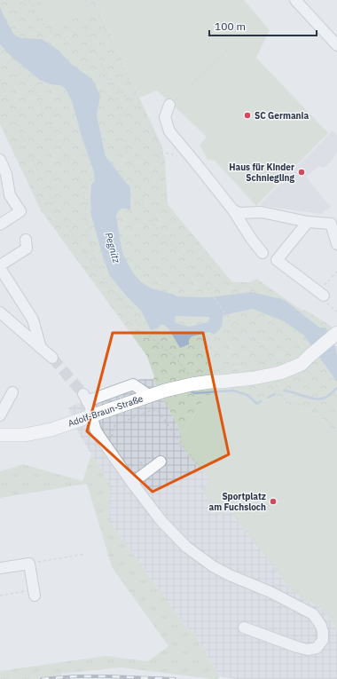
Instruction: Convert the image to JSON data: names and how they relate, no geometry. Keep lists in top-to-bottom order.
{
  "streets": {
    "main road": ["Adolf-Braun-Straße"]
  },
  "water": ["Pegnitz"],
  "places": ["SC Germania", "Haus für Kinder Schniegling", "Sportplatz am Fuchsloch"],
  "scale_bar": "100 m"
}
